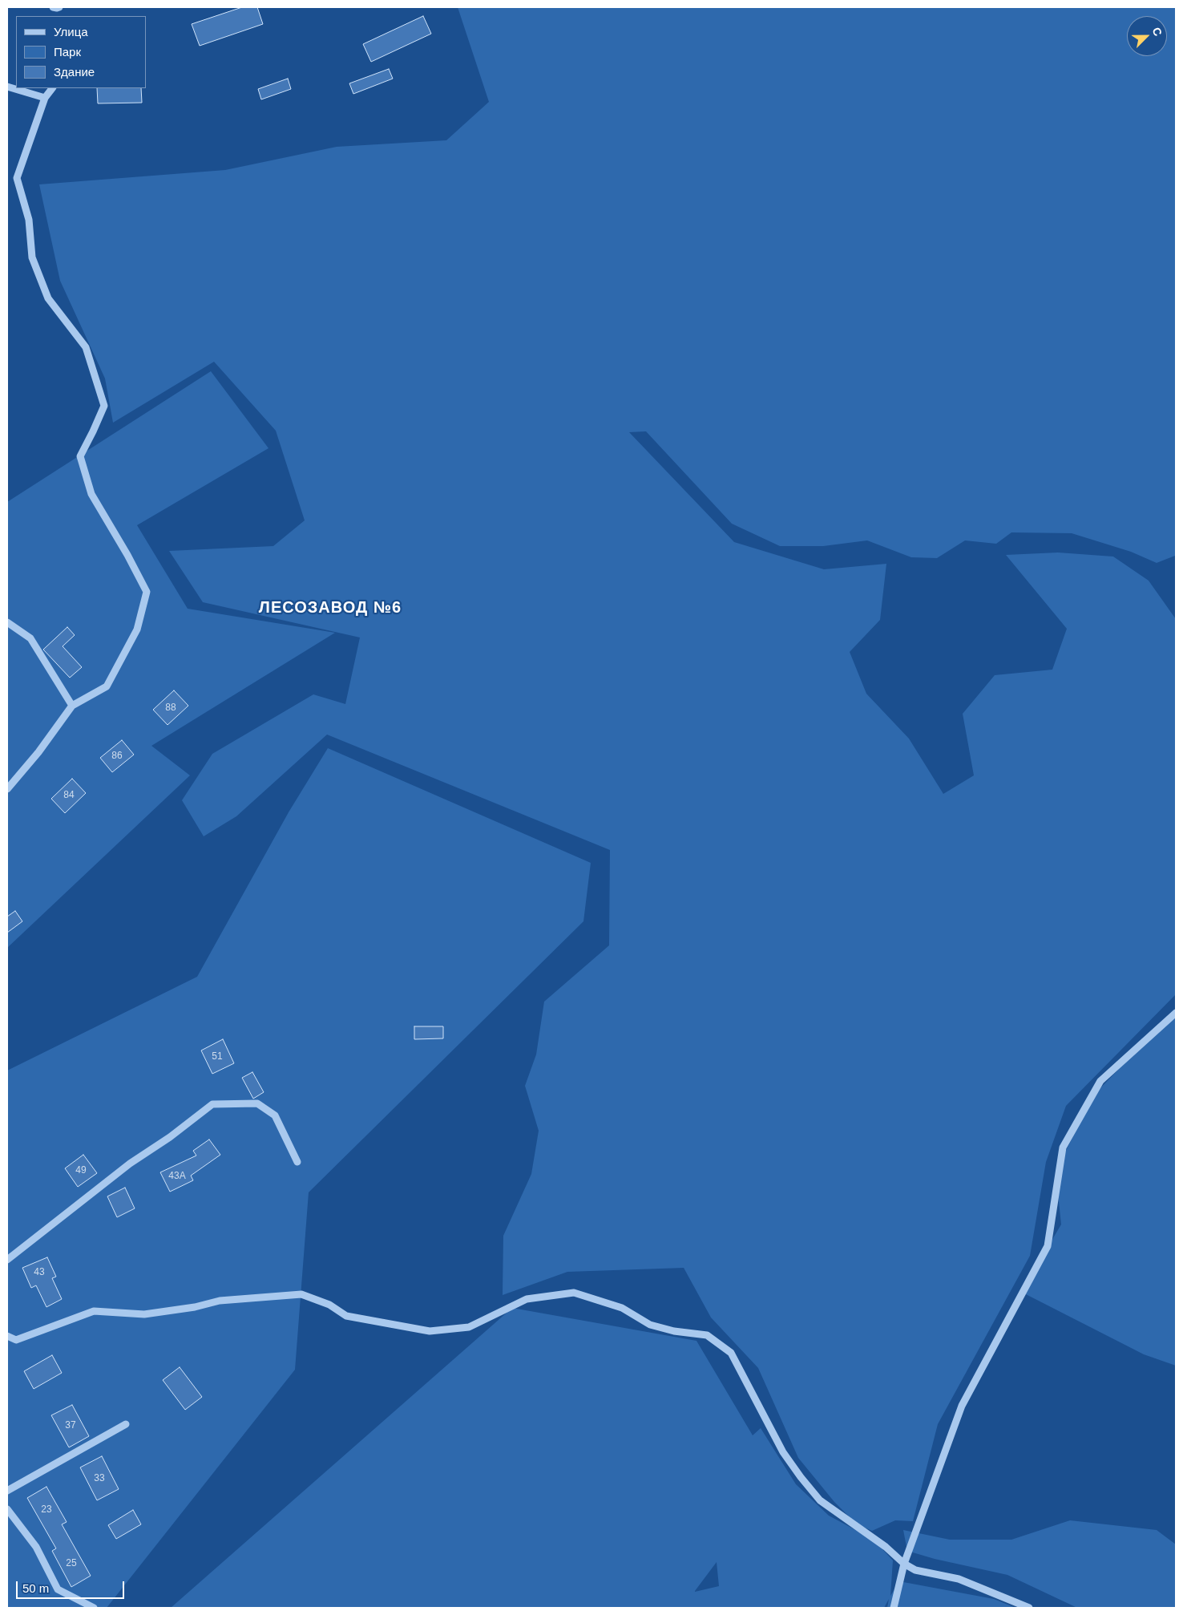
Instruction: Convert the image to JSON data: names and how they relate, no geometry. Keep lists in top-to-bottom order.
{
  "districts": ["ЛЕСОЗАВОД №6"],
  "house_numbers": [
    "88",
    "86",
    "84",
    "51",
    "49",
    "43А",
    "43",
    "37",
    "33",
    "23",
    "25"
  ],
  "legend": ["Улица", "Парк", "Здание"],
  "scale_bar": "50 m",
  "north": "top right"
}
